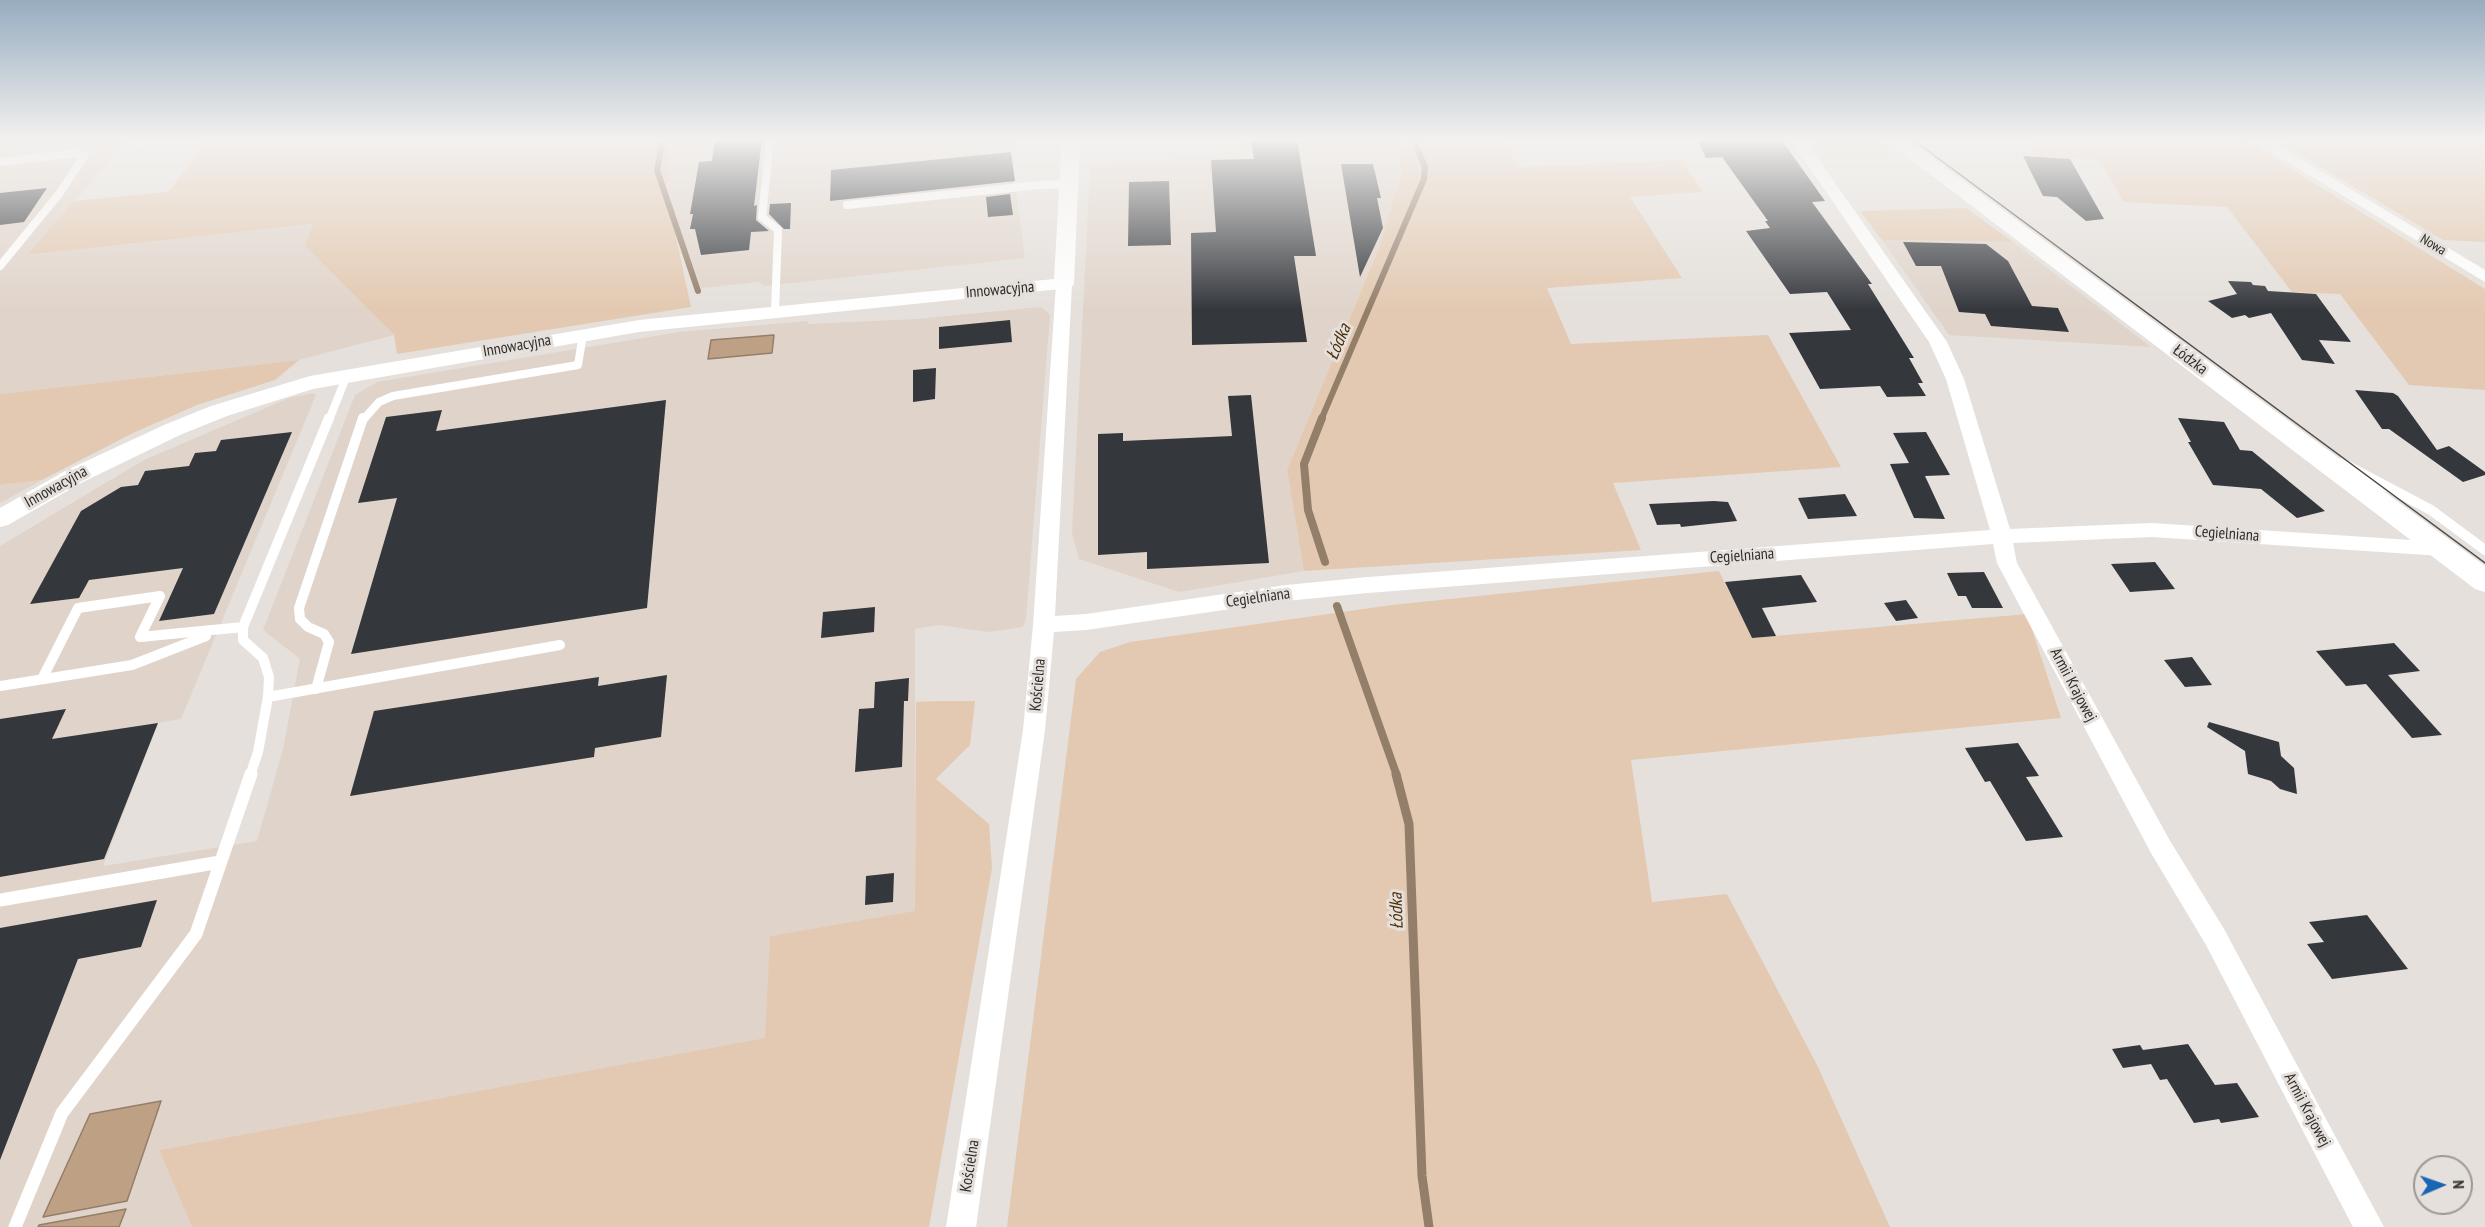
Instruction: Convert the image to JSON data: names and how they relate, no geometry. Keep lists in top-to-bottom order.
{
  "streets": {
    "main road": ["Łódzka"],
    "street": [
      "Nowa",
      "Innowacyjna",
      "Cegielniana",
      "Kościelna",
      "Armii Krajowej"
    ]
  },
  "crossings": [
    ["Innowacyjna", "Kościelna"],
    ["Łódzka", "Cegielniana"],
    ["Cegielniana", "Kościelna"],
    ["Cegielniana", "Armii Krajowej"]
  ],
  "water": ["Łódka"],
  "north": "right"
}
